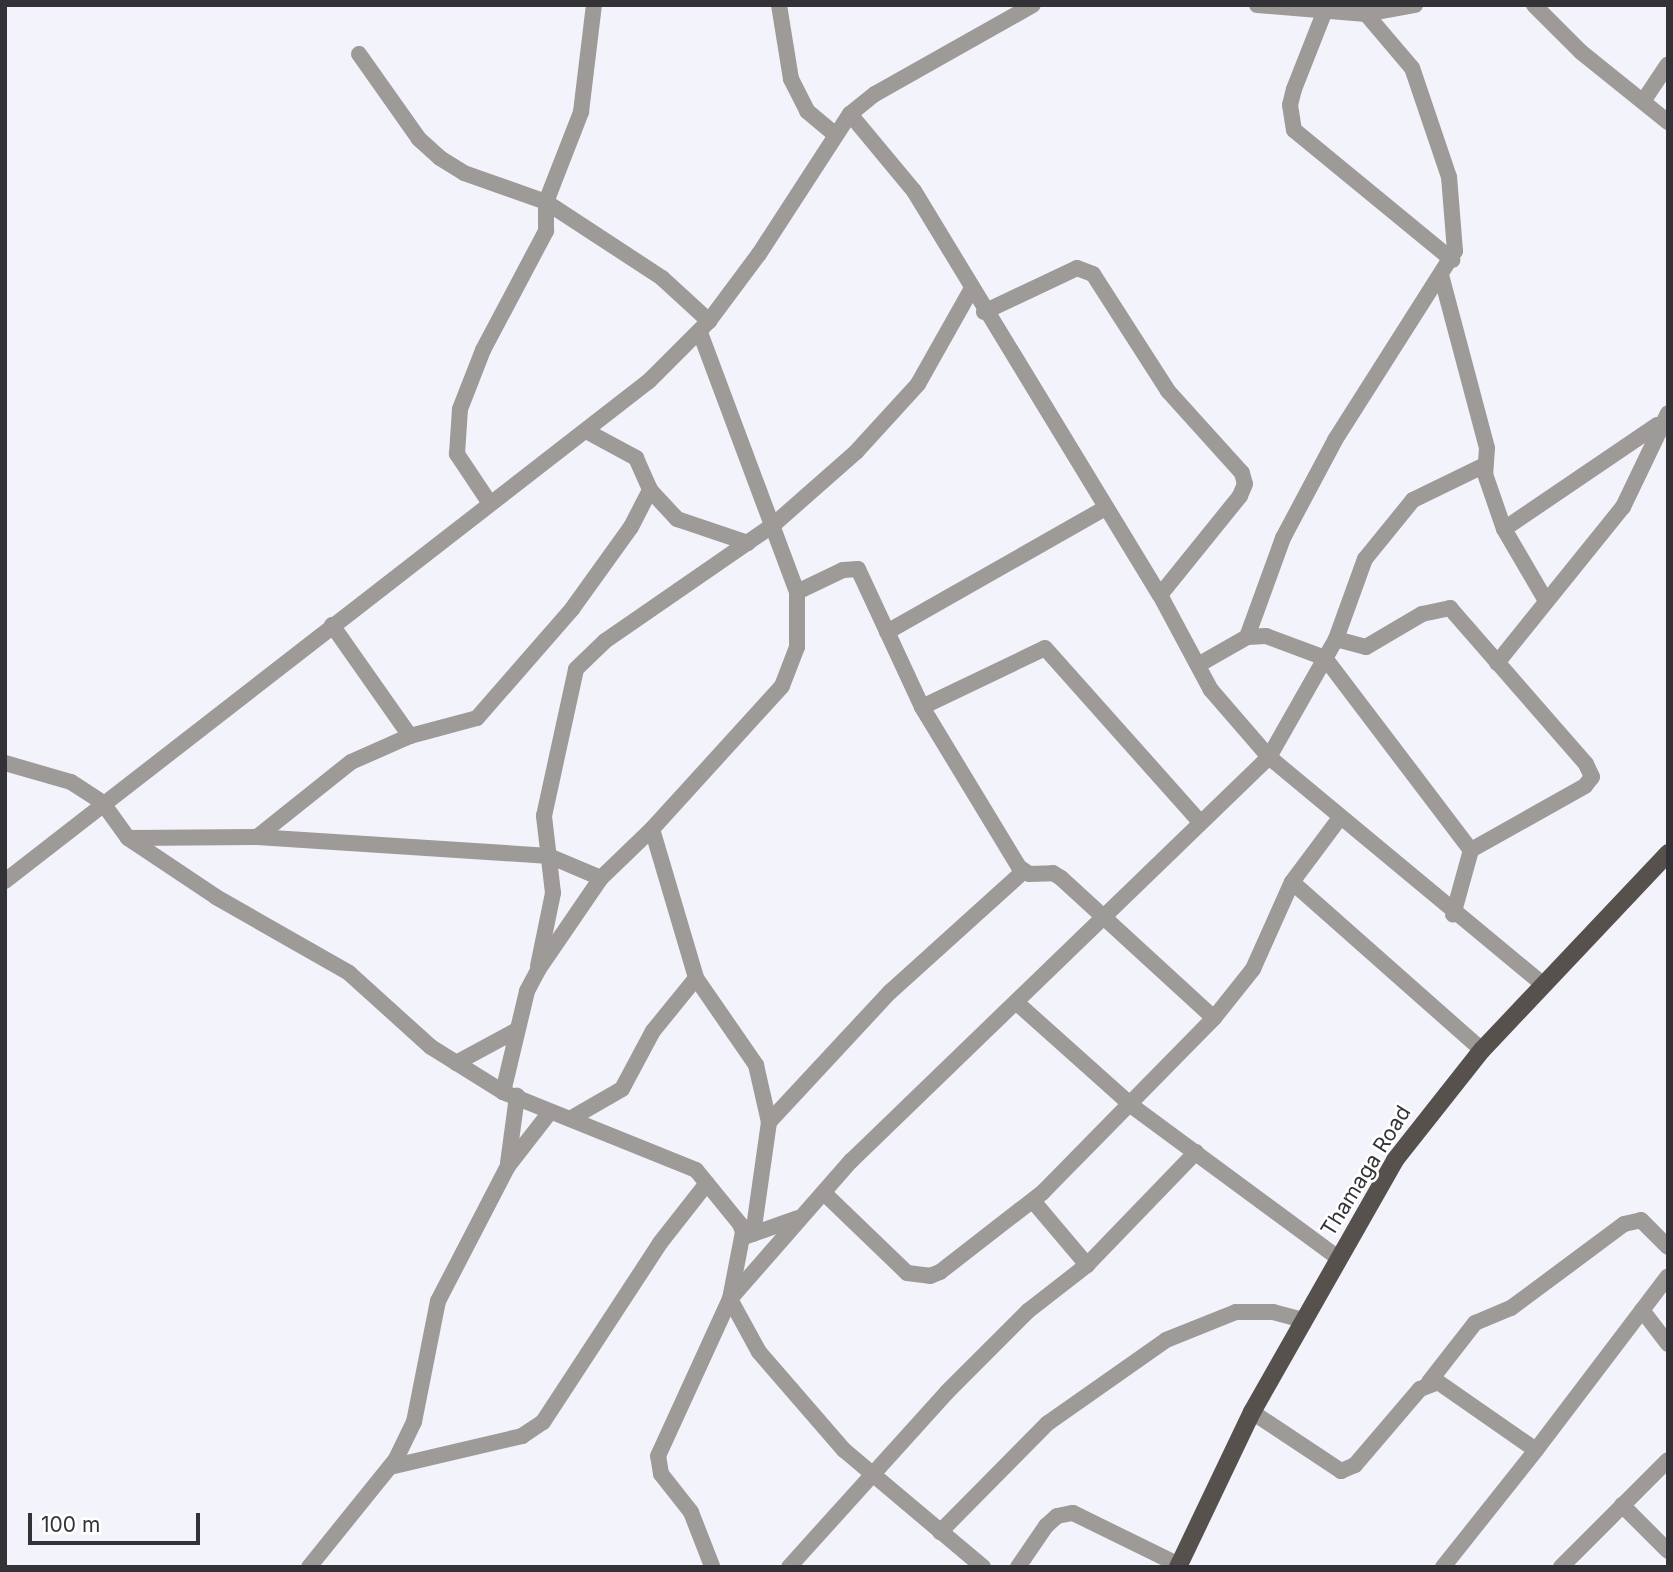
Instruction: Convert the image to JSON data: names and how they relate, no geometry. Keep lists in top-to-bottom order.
{
  "streets": {
    "main road": ["Thamaga Road"]
  },
  "scale_bar": "100 m"
}
